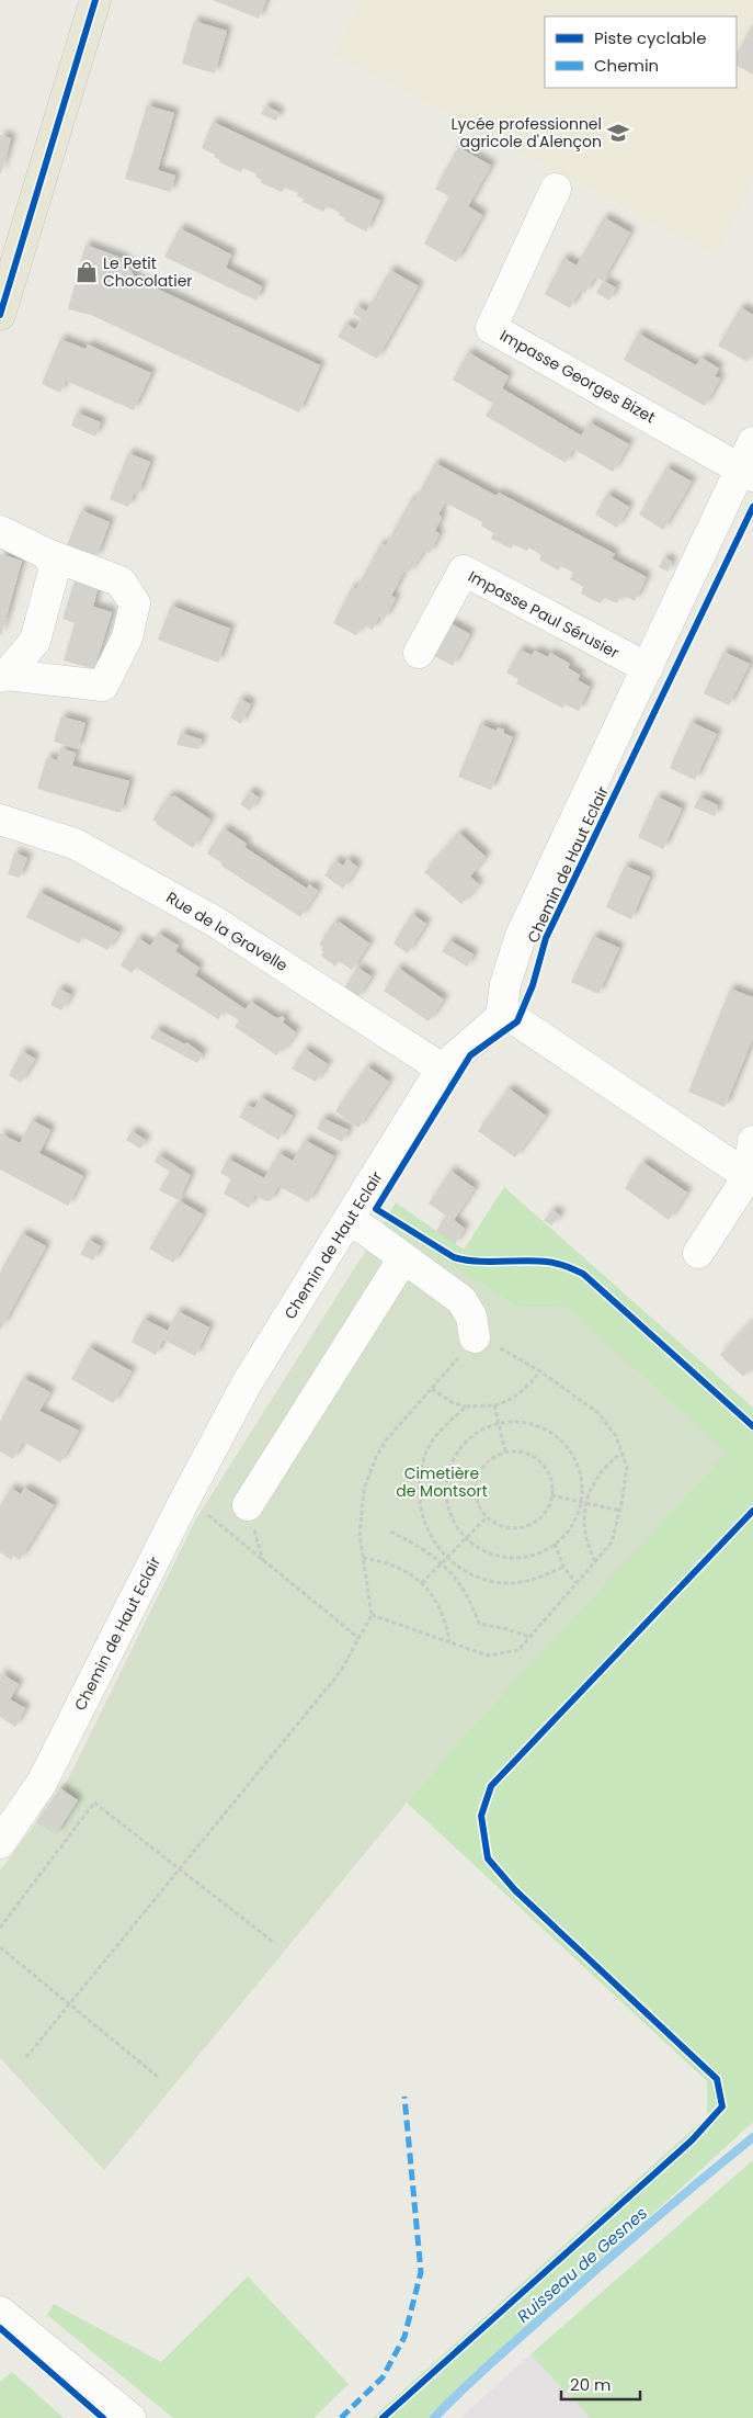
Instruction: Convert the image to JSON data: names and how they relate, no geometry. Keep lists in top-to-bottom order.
{
  "streets": {
    "street": [
      "Impasse Georges Bizet",
      "Impasse Paul Sérusier",
      "Chemin de Haut Eclair",
      "Rue de la Gravelle"
    ]
  },
  "crossings": [
    ["Impasse Georges Bizet", "Chemin de Haut Eclair"],
    ["Impasse Paul Sérusier", "Chemin de Haut Eclair"],
    ["Chemin de Haut Eclair", "Rue de la Gravelle"]
  ],
  "water": ["Ruisseau de Gesnes"],
  "parks": ["Cimetière de Montsort"],
  "places": {
    "school or university": ["Lycée professionnel agricole d'Alençon"],
    "shop": ["Le Petit Chocolatier"]
  },
  "legend": ["Piste cyclable", "Chemin"],
  "scale_bar": "20 m"
}
